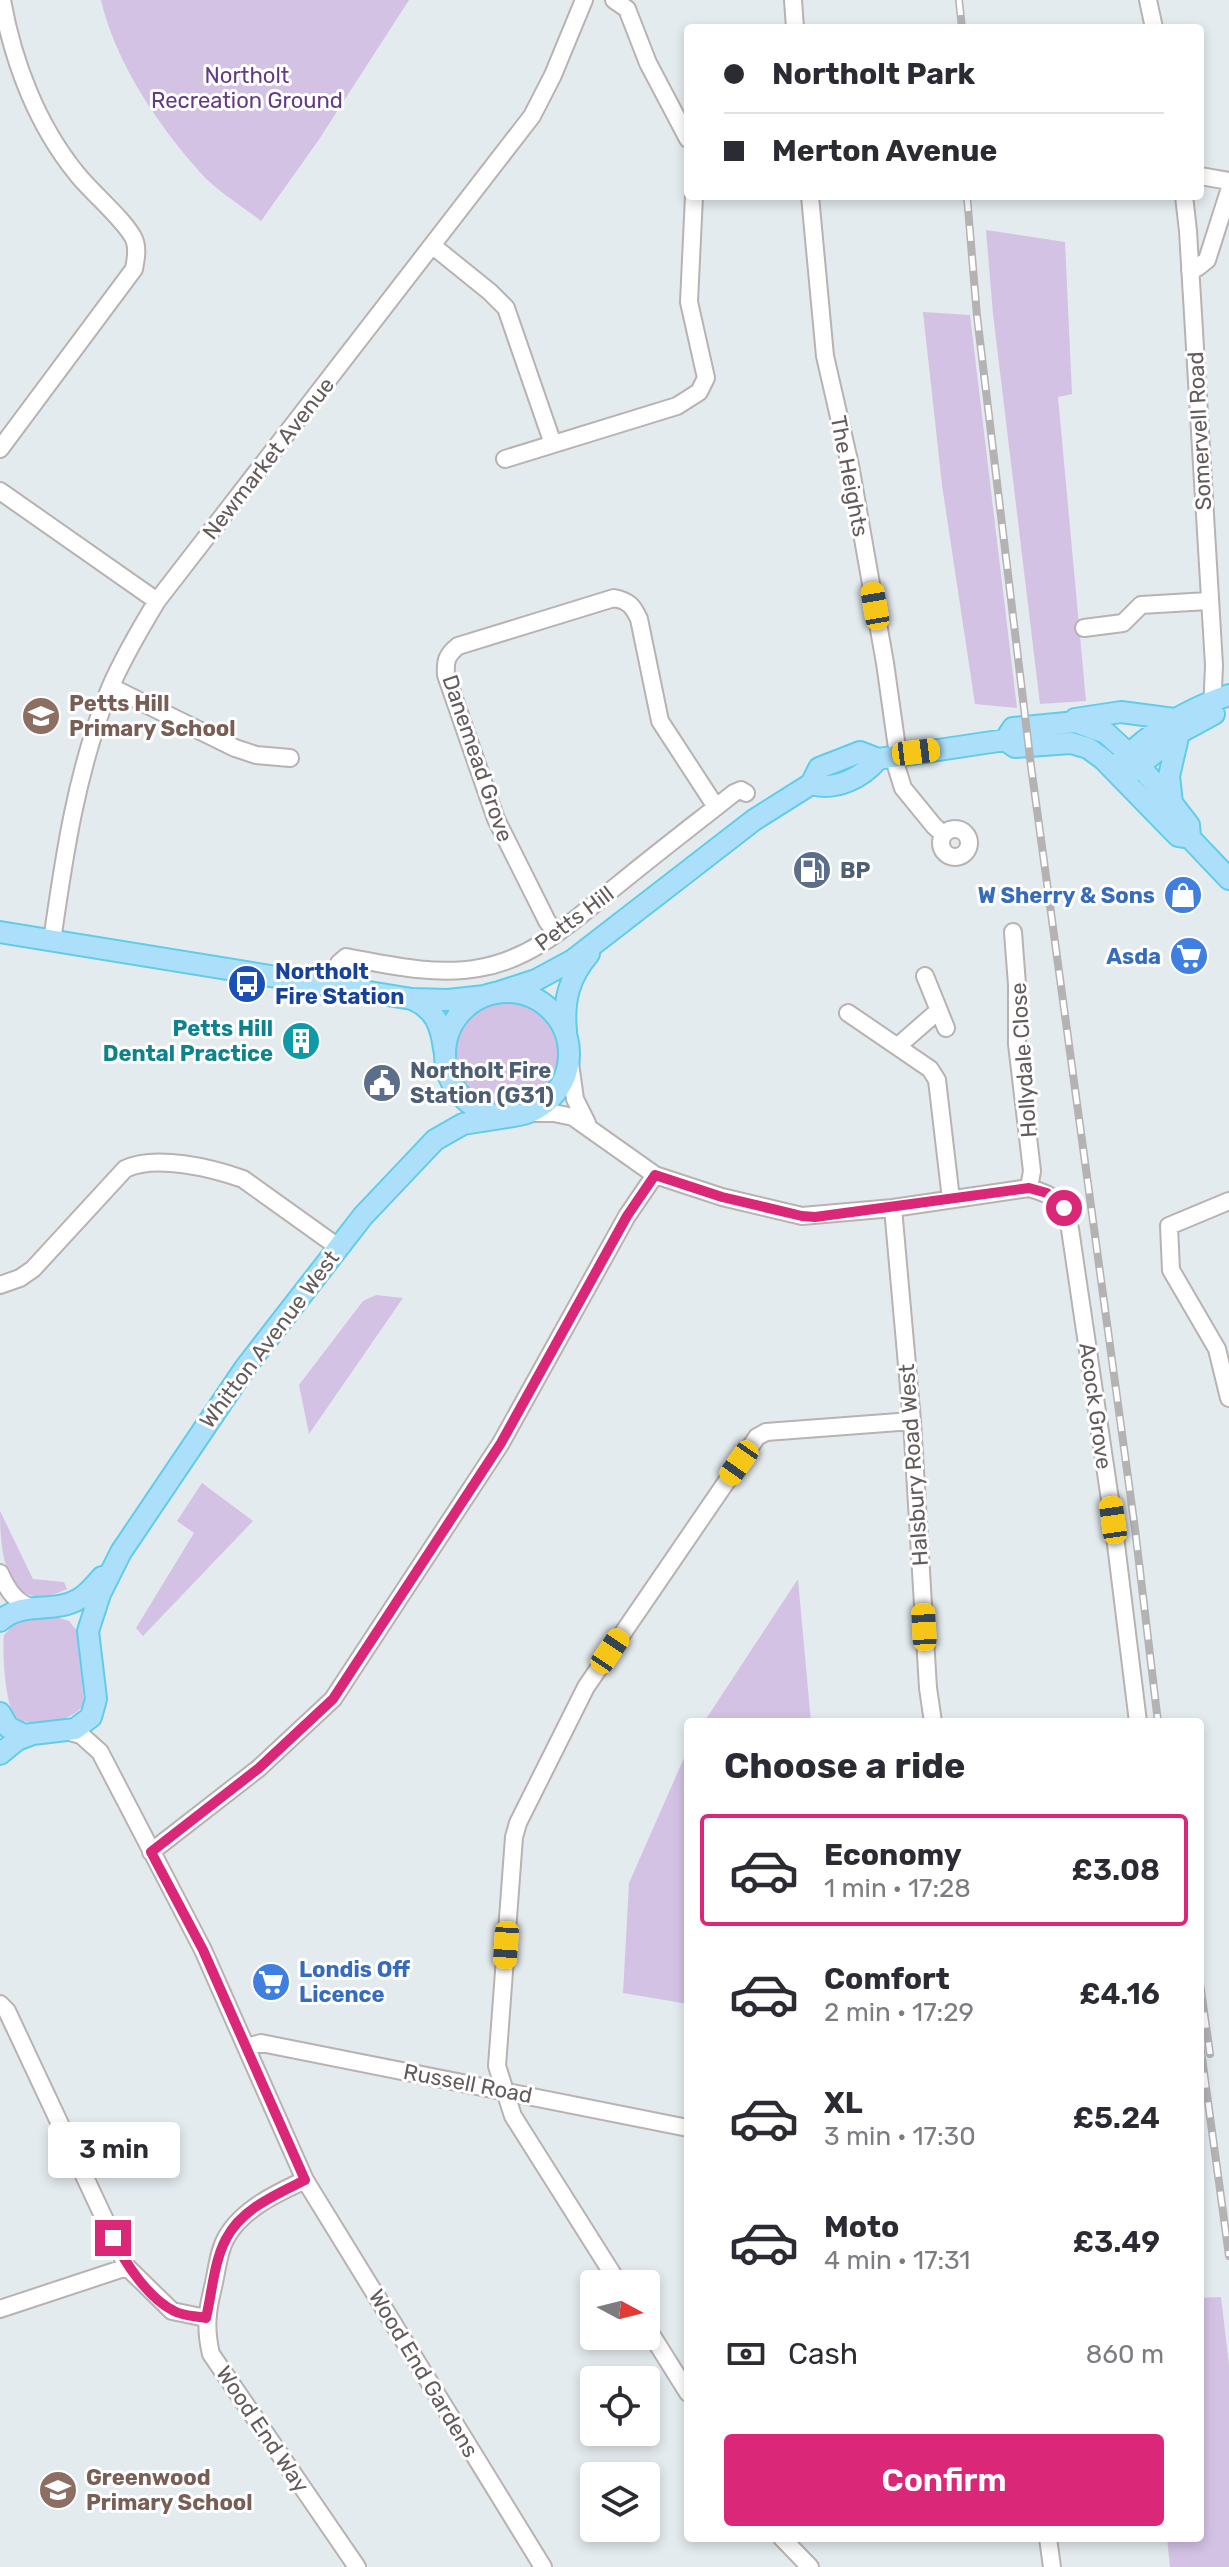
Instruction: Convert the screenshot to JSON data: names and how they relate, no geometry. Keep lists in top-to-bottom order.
{
  "streets": {
    "main road": ["Petts Hill", "Whitton Avenue West"],
    "street": [
      "Somervell Road",
      "Newmarket Avenue",
      "The Heights",
      "Danemead Grove",
      "Hollydale Close",
      "Acock Grove",
      "Halsbury Road West",
      "Russell Road",
      "Wood End Gardens",
      "Wood End Way"
    ]
  },
  "crossings": [
    ["Newmarket Avenue", "Petts Hill"],
    ["The Heights", "Petts Hill"],
    ["Danemead Grove", "Petts Hill"],
    ["Petts Hill", "Whitton Avenue West"],
    ["Hollydale Close", "Acock Grove"],
    ["Russell Road", "Wood End Gardens"],
    ["Wood End Gardens", "Wood End Way"]
  ],
  "parks": ["Northolt Recreation Ground"],
  "places": {
    "school or university": ["Petts Hill Primary School", "Greenwood Primary School"],
    "fuel station": ["BP"],
    "shop": ["W Sherry & Sons"],
    "supermarket": ["Asda", "Londis Off Licence"],
    "bus stop": ["Northolt Fire Station"],
    "building": ["Petts Hill Dental Practice"],
    "public building": ["Northolt Fire Station (G31)"]
  },
  "north": "right",
  "page": {
    "banner": ["Northolt Park", "Merton Avenue"],
    "heading": "Choose a ride",
    "list": [
      {
        "name": "Economy",
        "note": "1 min · 17:28",
        "value": "£3.08"
      },
      {
        "name": "Comfort",
        "note": "2 min · 17:29",
        "value": "£4.16"
      },
      {
        "name": "XL",
        "note": "3 min · 17:30",
        "value": "£5.24"
      },
      {
        "name": "Moto",
        "note": "4 min · 17:31",
        "value": "£3.49"
      }
    ],
    "bubble": "3 min",
    "pay": ["Cash", "860 m"],
    "buttons": "Confirm"
  }
}
